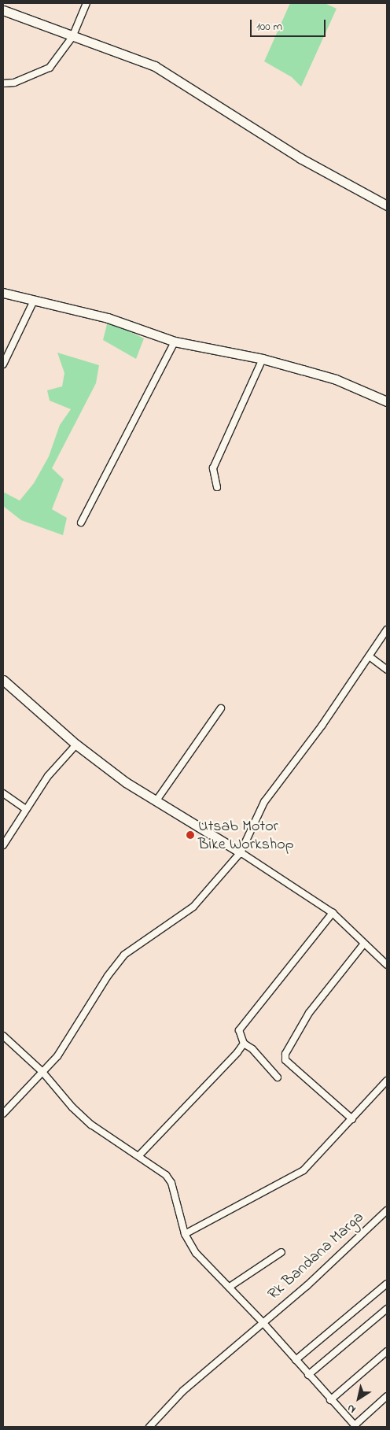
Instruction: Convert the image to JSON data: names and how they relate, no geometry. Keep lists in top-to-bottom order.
{
  "streets": {
    "street": ["Rk Bandana Marga"]
  },
  "places": ["Utsab Motor Bike Workshop"],
  "scale_bar": "100 m",
  "north": "bottom left"
}
